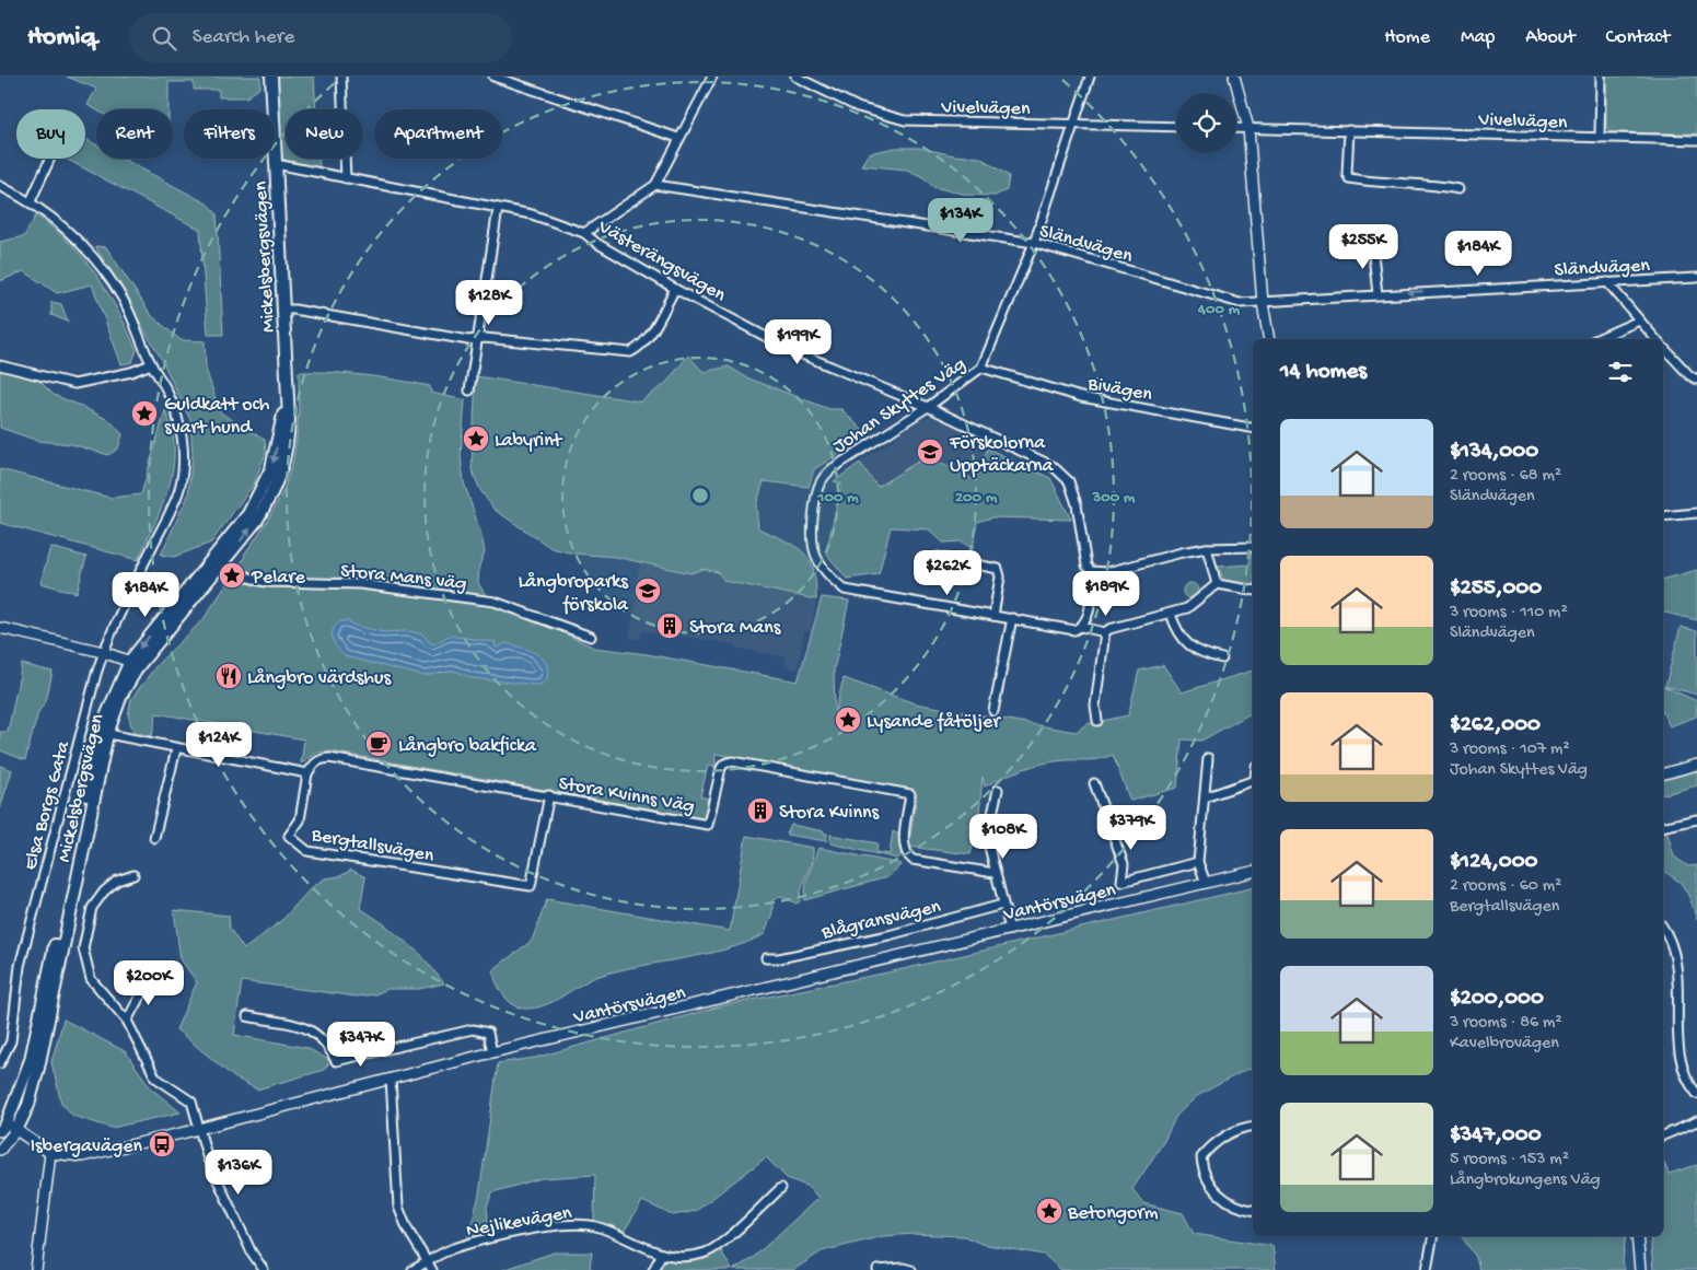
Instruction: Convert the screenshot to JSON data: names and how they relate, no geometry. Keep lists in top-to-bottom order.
{
  "streets": {
    "main road": ["Mickelsbergsvägen"],
    "street": [
      "Vivelvägen",
      "Sländvägen",
      "Västerängsvägen",
      "Bivägen",
      "Johan Skyttes Väg",
      "Stora Mans väg",
      "Stora Kvinns Väg",
      "Elsa Borgs Gata",
      "Bergtallsvägen",
      "Vantörsvägen",
      "Blågransvägen",
      "Nejlikevägen"
    ]
  },
  "crossings": [
    ["Vivelvägen", "Johan Skyttes Väg"],
    ["Sländvägen", "Johan Skyttes Väg"],
    ["Mickelsbergsvägen", "Västerängsvägen"],
    ["Mickelsbergsvägen", "Stora Mans väg"],
    ["Mickelsbergsvägen", "Vantörsvägen"],
    ["Västerängsvägen", "Johan Skyttes Väg"],
    ["Bivägen", "Johan Skyttes Väg"],
    ["Stora Kvinns Väg", "Bergtallsvägen"]
  ],
  "places": {
    "place": [
      "Guldkatt och svart hund",
      "Labyrint",
      "Pelare",
      "Lysande fåtöljer",
      "Betongorm"
    ],
    "school or university": ["Förskolorna Upptäckarna", "Långbroparks förskola"],
    "building": ["Stora Mans", "Stora Kvinns"],
    "restaurant": ["Långbro värdshus"],
    "cafe": ["Långbro bakficka"],
    "bus stop": ["Isbergavägen"]
  },
  "page": {
    "header": "Homiq",
    "search": "Search here",
    "nav": [
      "Home",
      "Map",
      "About",
      "Contact"
    ],
    "chip": [
      "Buy",
      "Rent",
      "Filters",
      "New",
      "Apartment"
    ],
    "price": [
      "$134K",
      "$255K",
      "$184K",
      "$128K",
      "$199K",
      "$262K",
      "$189K",
      "$184K",
      "$124K",
      "$379K",
      "$108K",
      "$200K",
      "$347K",
      "$136K"
    ],
    "heading": "14 homes",
    "list": [
      {
        "name": "$134,000",
        "note": "2 rooms · 68 m² · Sländvägen"
      },
      {
        "name": "$255,000",
        "note": "3 rooms · 110 m² · Sländvägen"
      },
      {
        "name": "$262,000",
        "note": "3 rooms · 107 m² · Johan Skyttes Väg"
      },
      {
        "name": "$124,000",
        "note": "2 rooms · 60 m² · Bergtallsvägen"
      },
      {
        "name": "$200,000",
        "note": "3 rooms · 86 m² · Kavelbrovägen"
      },
      {
        "name": "$347,000",
        "note": "5 rooms · 153 m² · Långbrokungens Väg"
      }
    ]
  },
  "rings": [
    "400 m",
    "100 m",
    "200 m",
    "300 m"
  ]
}
